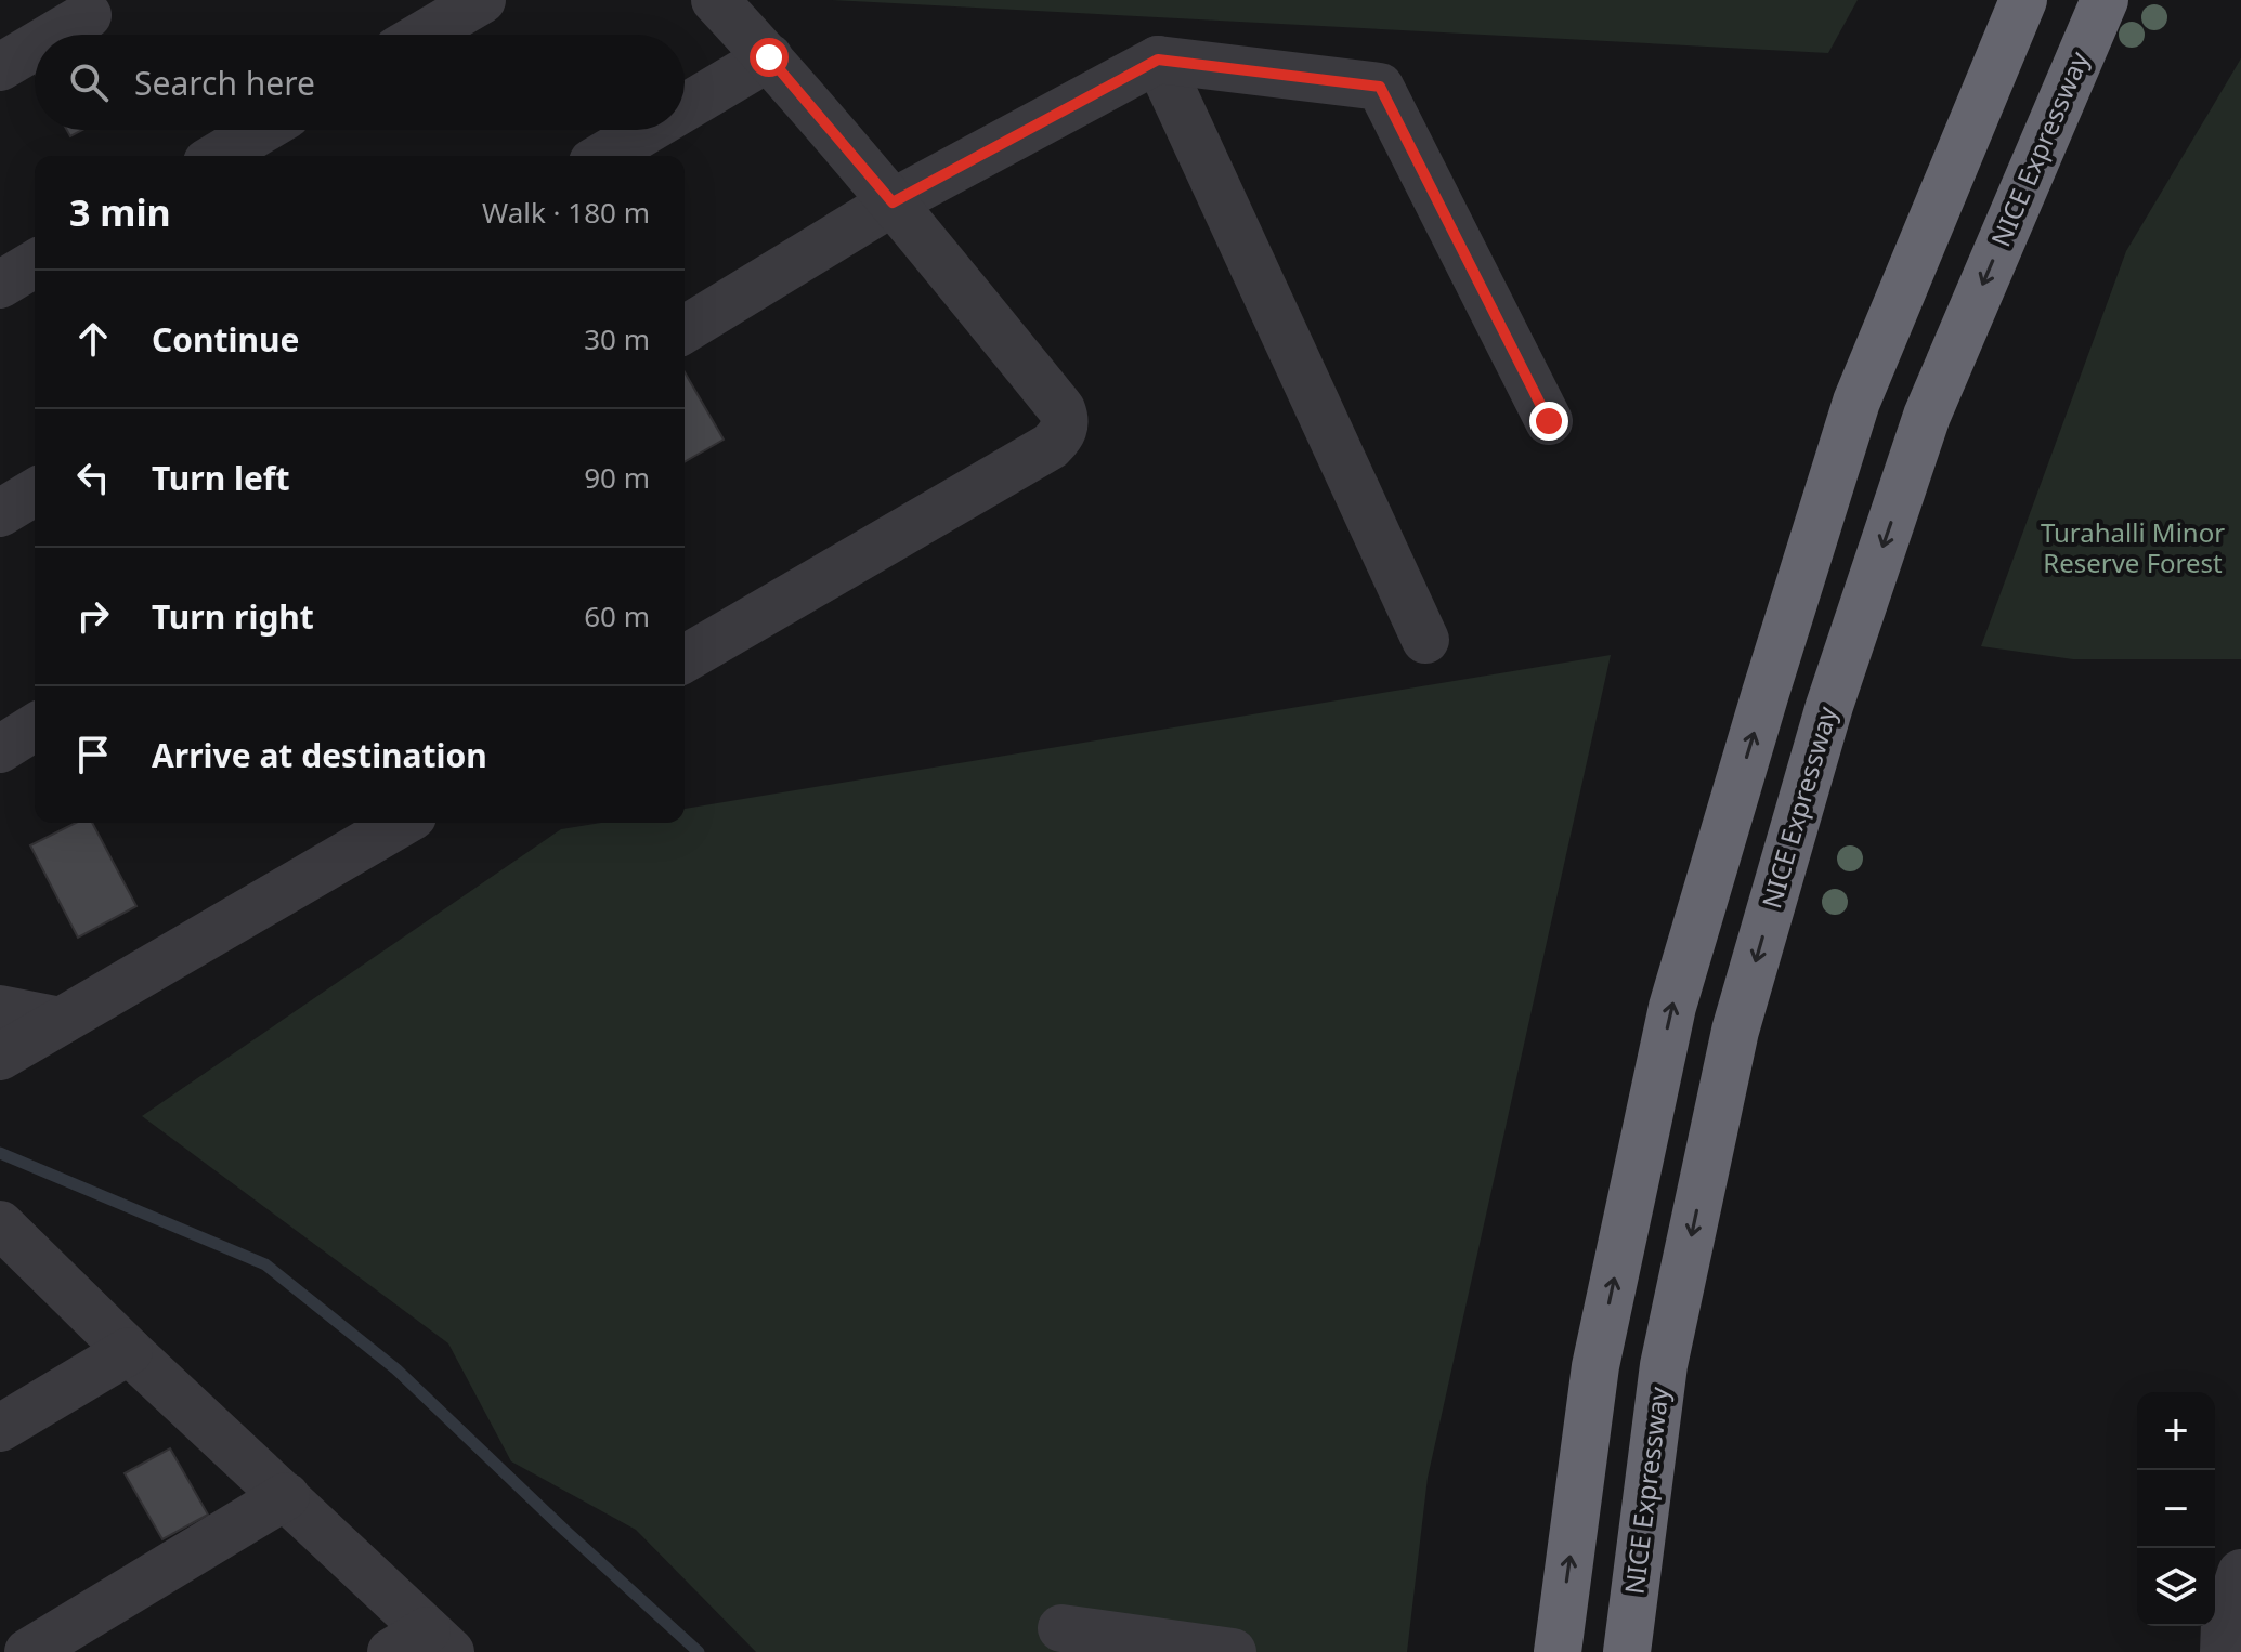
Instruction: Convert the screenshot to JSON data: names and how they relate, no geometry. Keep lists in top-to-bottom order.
{
  "streets": {
    "highway": ["NICE Expressway"]
  },
  "parks": ["Turahalli Minor Reserve Forest"],
  "page": {
    "search": "Search here",
    "heading": ["3 min", "Walk · 180 m"],
    "list": [
      ["Continue", "30 m"],
      ["Turn left", "90 m"],
      ["Turn right", "60 m"],
      "Arrive at destination"
    ],
    "map_buttons": ["+", "−"]
  }
}
